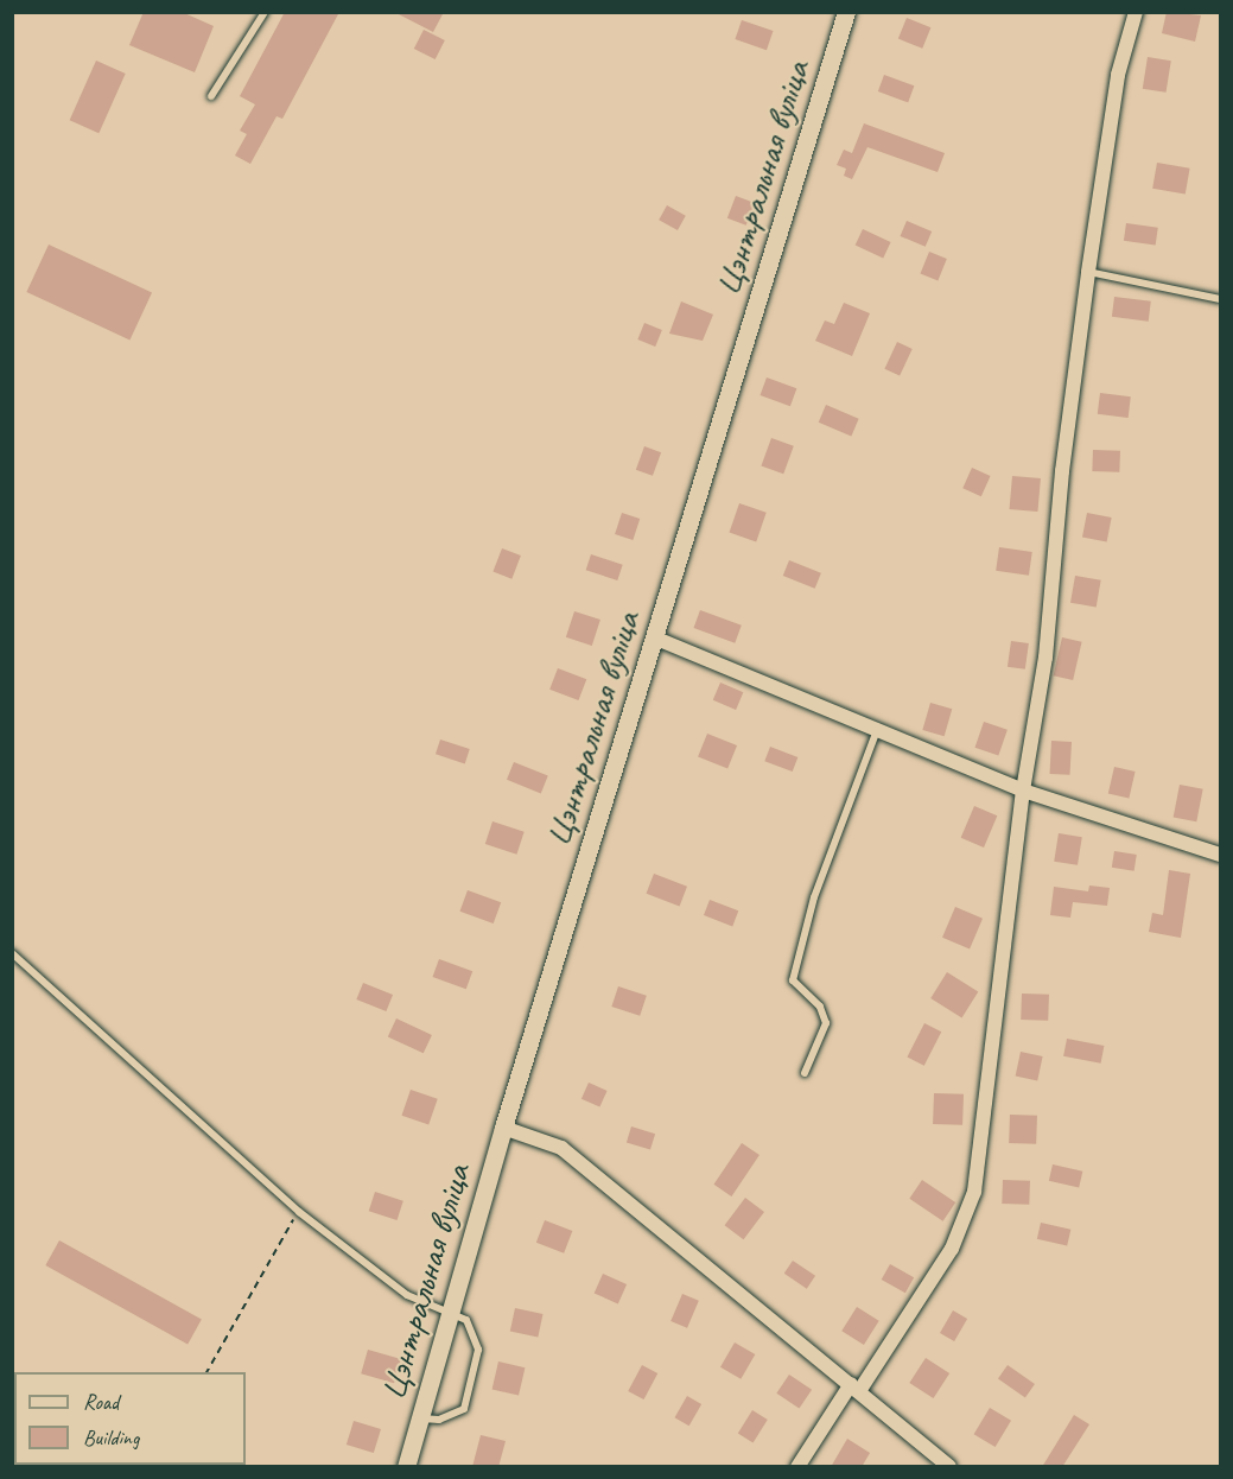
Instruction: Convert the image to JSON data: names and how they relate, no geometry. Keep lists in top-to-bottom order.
{
  "streets": {
    "street": ["Цэнтральная вуліца"]
  },
  "legend": ["Road", "Building"]
}
